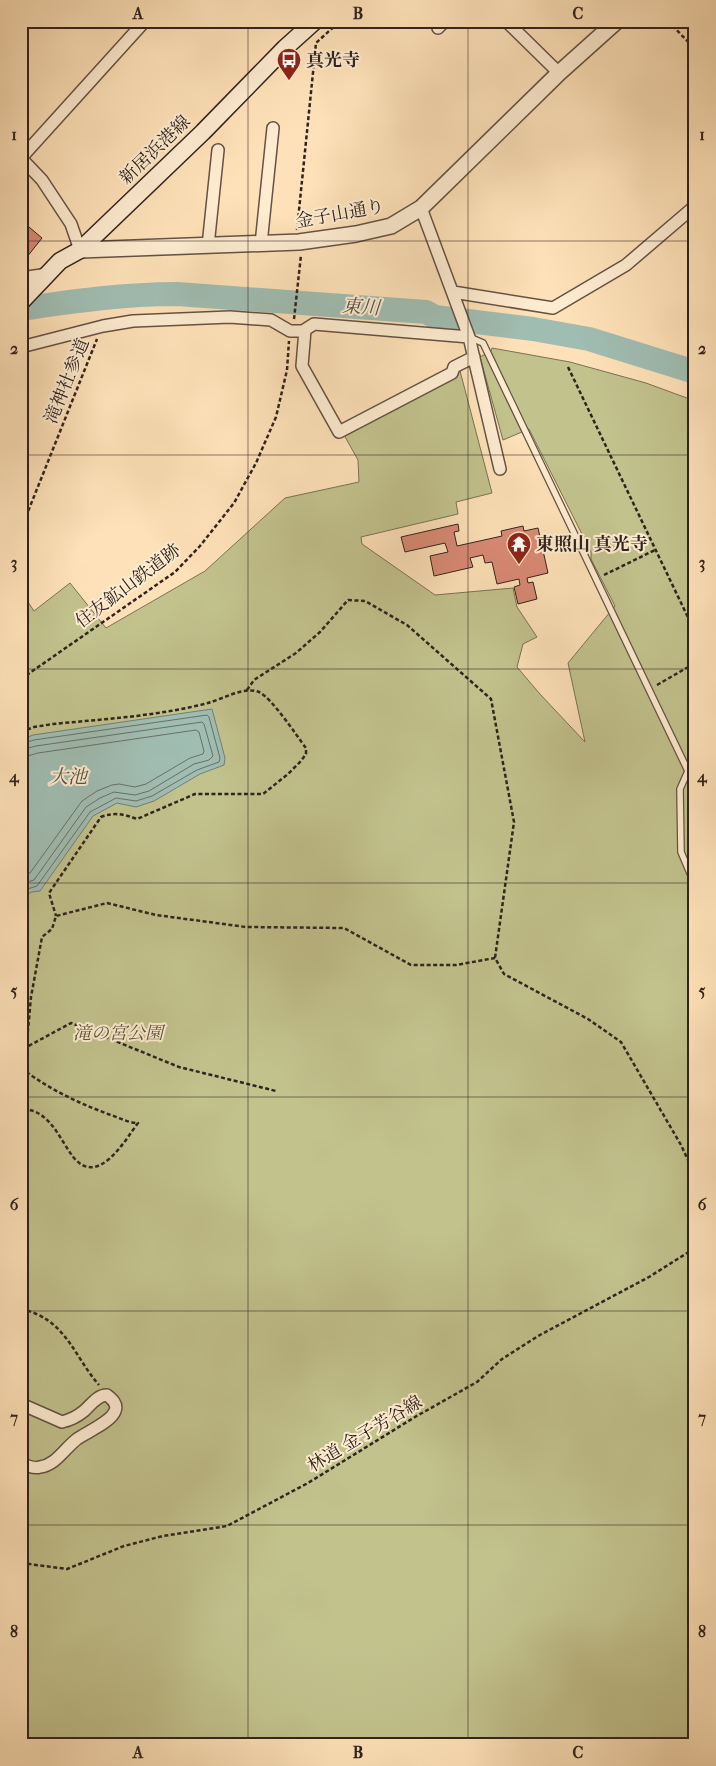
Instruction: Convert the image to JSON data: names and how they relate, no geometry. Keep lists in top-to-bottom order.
{
  "streets": {
    "main road": ["新居浜港線"],
    "street": ["金子山通り"],
    "path": ["滝神社参道", "住友鉱山鉄道跡", "林道 金子芳谷線"]
  },
  "crossings": [
    ["新居浜港線", "金子山通り"]
  ],
  "water": ["東川", "大池"],
  "parks": ["滝の宮公園"],
  "places": {
    "bus stop": ["真光寺"],
    "temple": ["東照山 真光寺"]
  },
  "grid": {
    "columns": ["A", "B", "C"],
    "rows": [
      "1",
      "2",
      "3",
      "4",
      "5",
      "6",
      "7",
      "8"
    ]
  }
}
